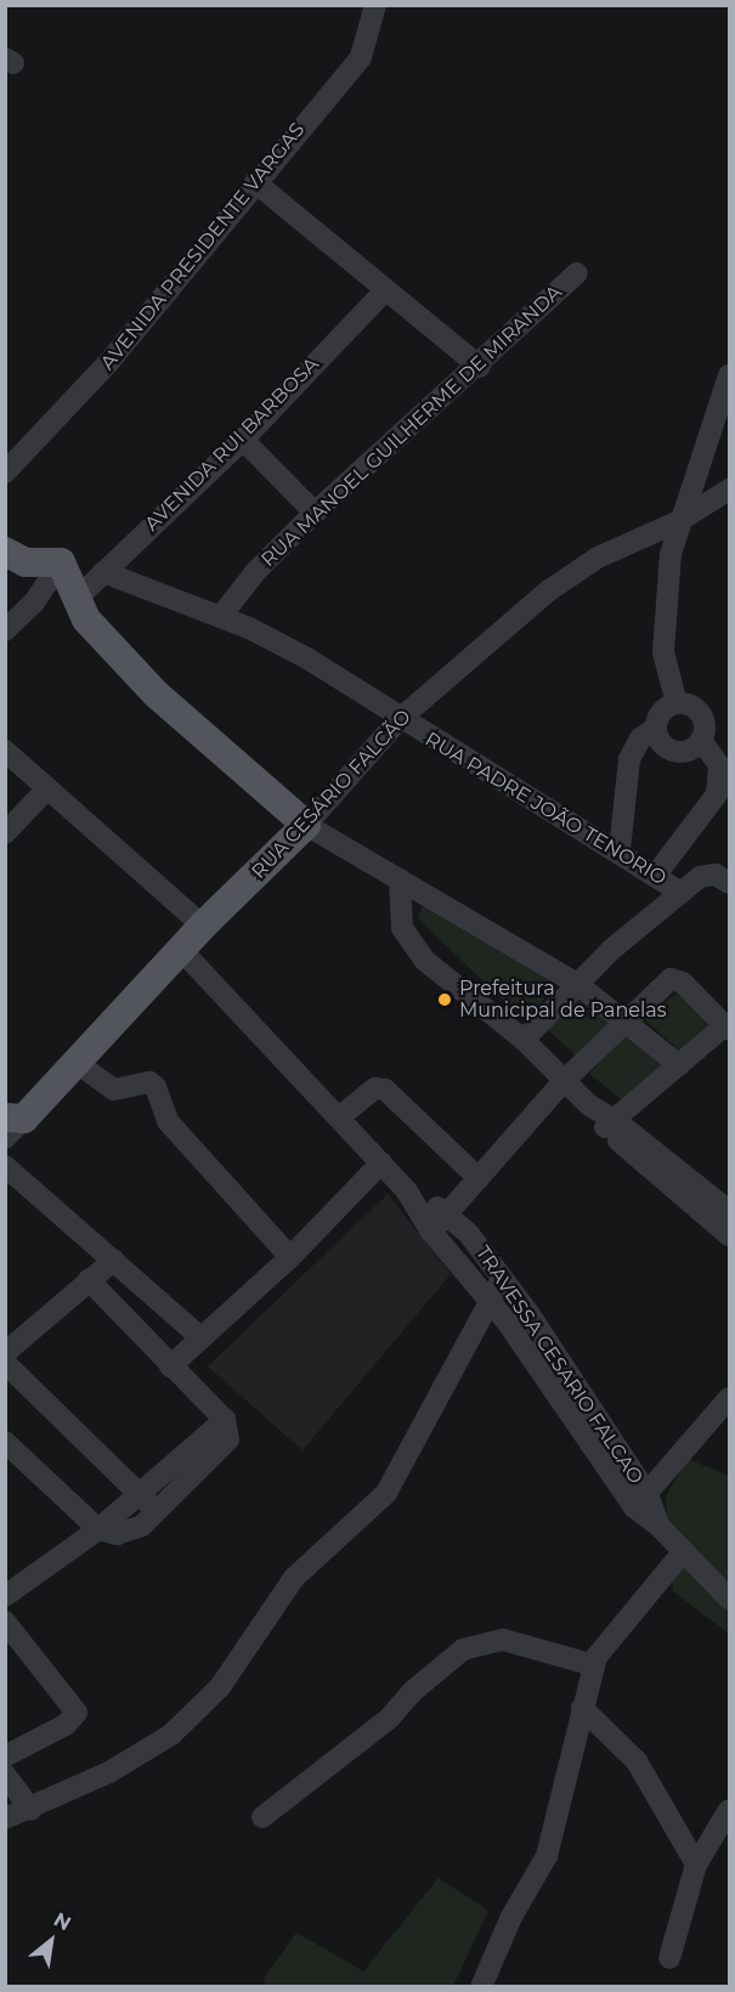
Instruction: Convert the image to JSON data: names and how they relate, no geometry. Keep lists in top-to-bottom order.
{
  "streets": {
    "main road": ["RUA CESÁRIO FALCÃO"],
    "street": [
      "AVENIDA PRESIDENTE VARGAS",
      "RUA MANOEL GUILHERME DE MIRANDA",
      "AVENIDA RUI BARBOSA",
      "RUA PADRE JOÃO TENORIO",
      "TRAVESSA CESARIO FALCAO"
    ]
  },
  "crossings": [
    ["RUA MANOEL GUILHERME DE MIRANDA", "RUA PADRE JOÃO TENORIO"],
    ["AVENIDA RUI BARBOSA", "RUA PADRE JOÃO TENORIO"],
    ["RUA CESÁRIO FALCÃO", "RUA PADRE JOÃO TENORIO"],
    ["RUA CESÁRIO FALCÃO", "TRAVESSA CESARIO FALCAO"]
  ],
  "places": ["Prefeitura Municipal de Panelas"],
  "north": "top right"
}
